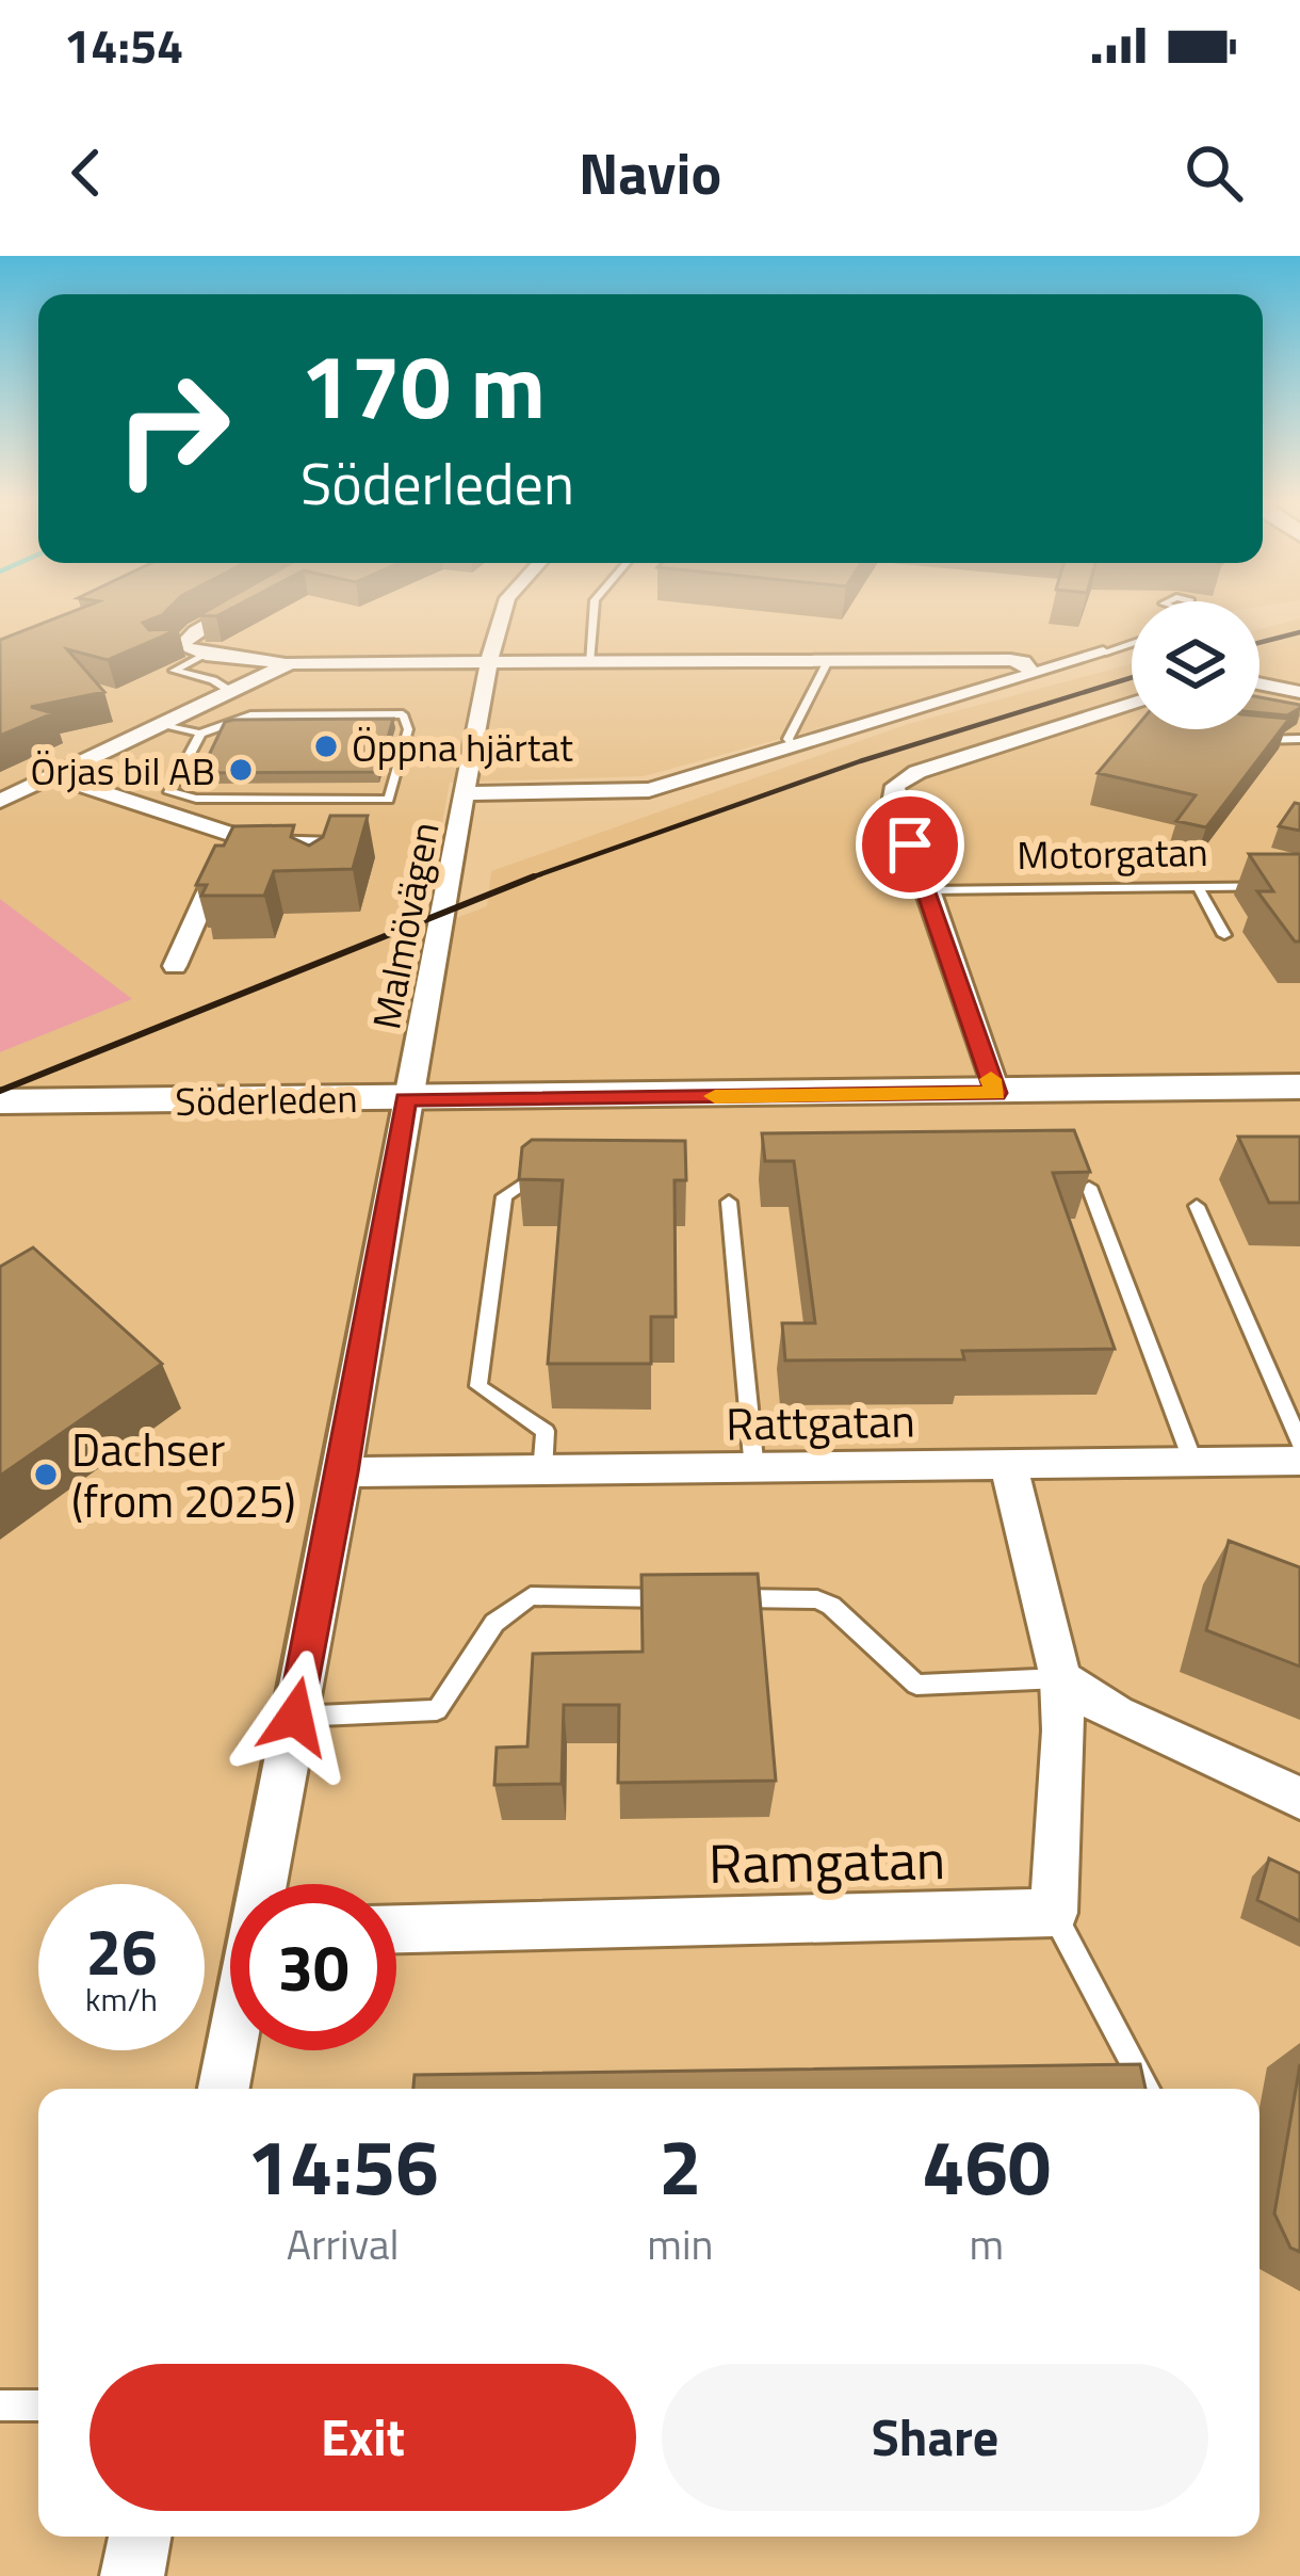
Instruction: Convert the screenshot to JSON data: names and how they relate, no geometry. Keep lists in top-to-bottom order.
{
  "streets": {
    "street": [
      "Malmövägen",
      "Söderleden",
      "Rattgatan",
      "Ramgatan"
    ],
    "lane": ["Motorgatan"]
  },
  "crossings": [
    ["Malmövägen", "Söderleden"],
    ["Malmövägen", "Rattgatan"]
  ],
  "places": ["Öppna hjärtat", "Örjas bil AB", "Dachser (from 2025)"],
  "page": {
    "status": "14:54",
    "header": "Navio",
    "turn": ["170 m", "Söderleden"],
    "speed": "26 km/h",
    "limit": "30",
    "eta": [
      "14:56",
      "Arrival",
      "2",
      "min",
      "460",
      "m"
    ],
    "buttons": ["Exit", "Share"]
  }
}
